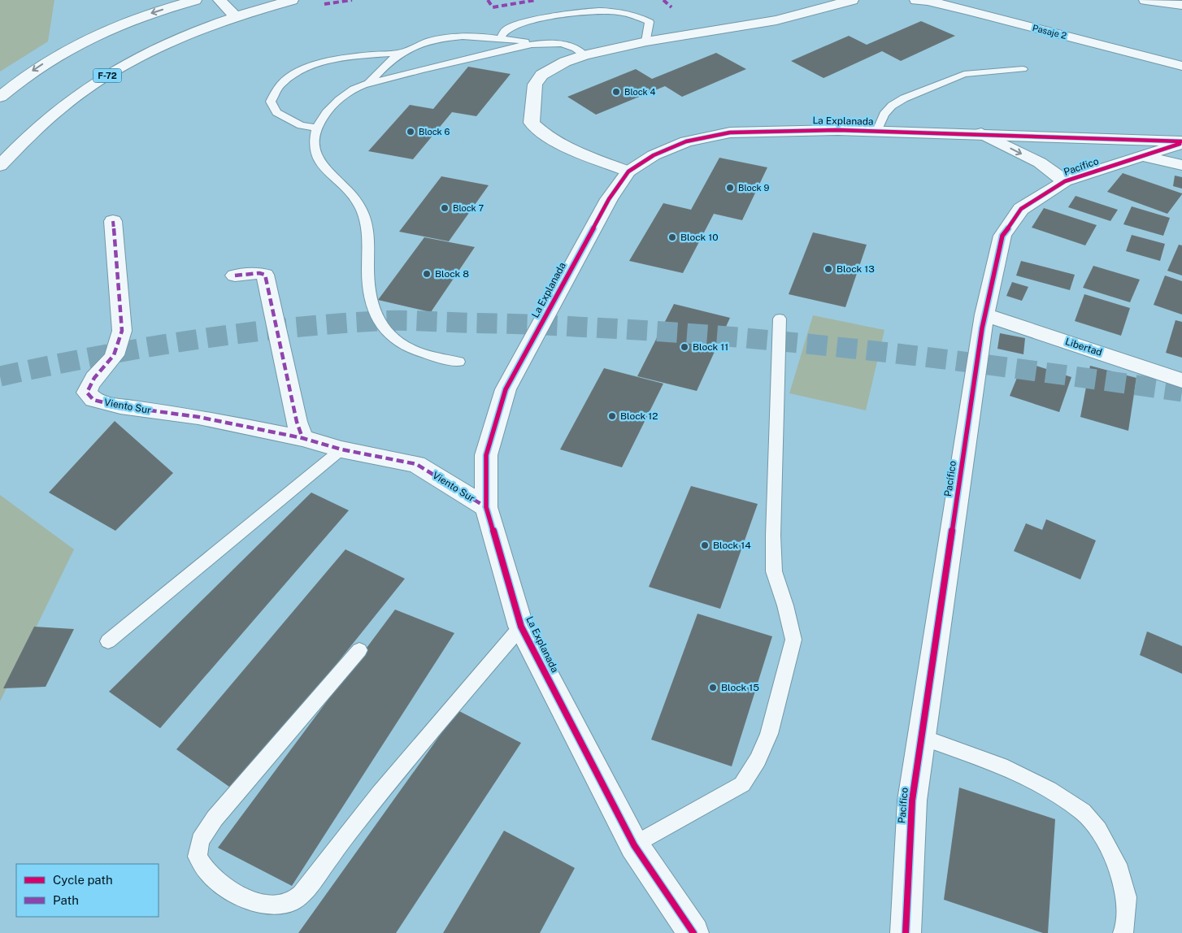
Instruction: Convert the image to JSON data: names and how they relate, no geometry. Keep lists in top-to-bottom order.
{
  "streets": {
    "main road": [
      "Pasaje 2",
      "F-72",
      "La Explanada",
      "Pacífico",
      "Libertad",
      "Viento Sur"
    ]
  },
  "crossings": [
    ["La Explanada", "Pacífico"],
    ["La Explanada", "Viento Sur"],
    ["Pacífico", "Libertad"]
  ],
  "places": [
    "Block 4",
    "Block 6",
    "Block 9",
    "Block 7",
    "Block 10",
    "Block 13",
    "Block 8",
    "Block 11",
    "Block 12",
    "Block 14",
    "Block 15"
  ],
  "legend": ["Cycle path", "Path"]
}
